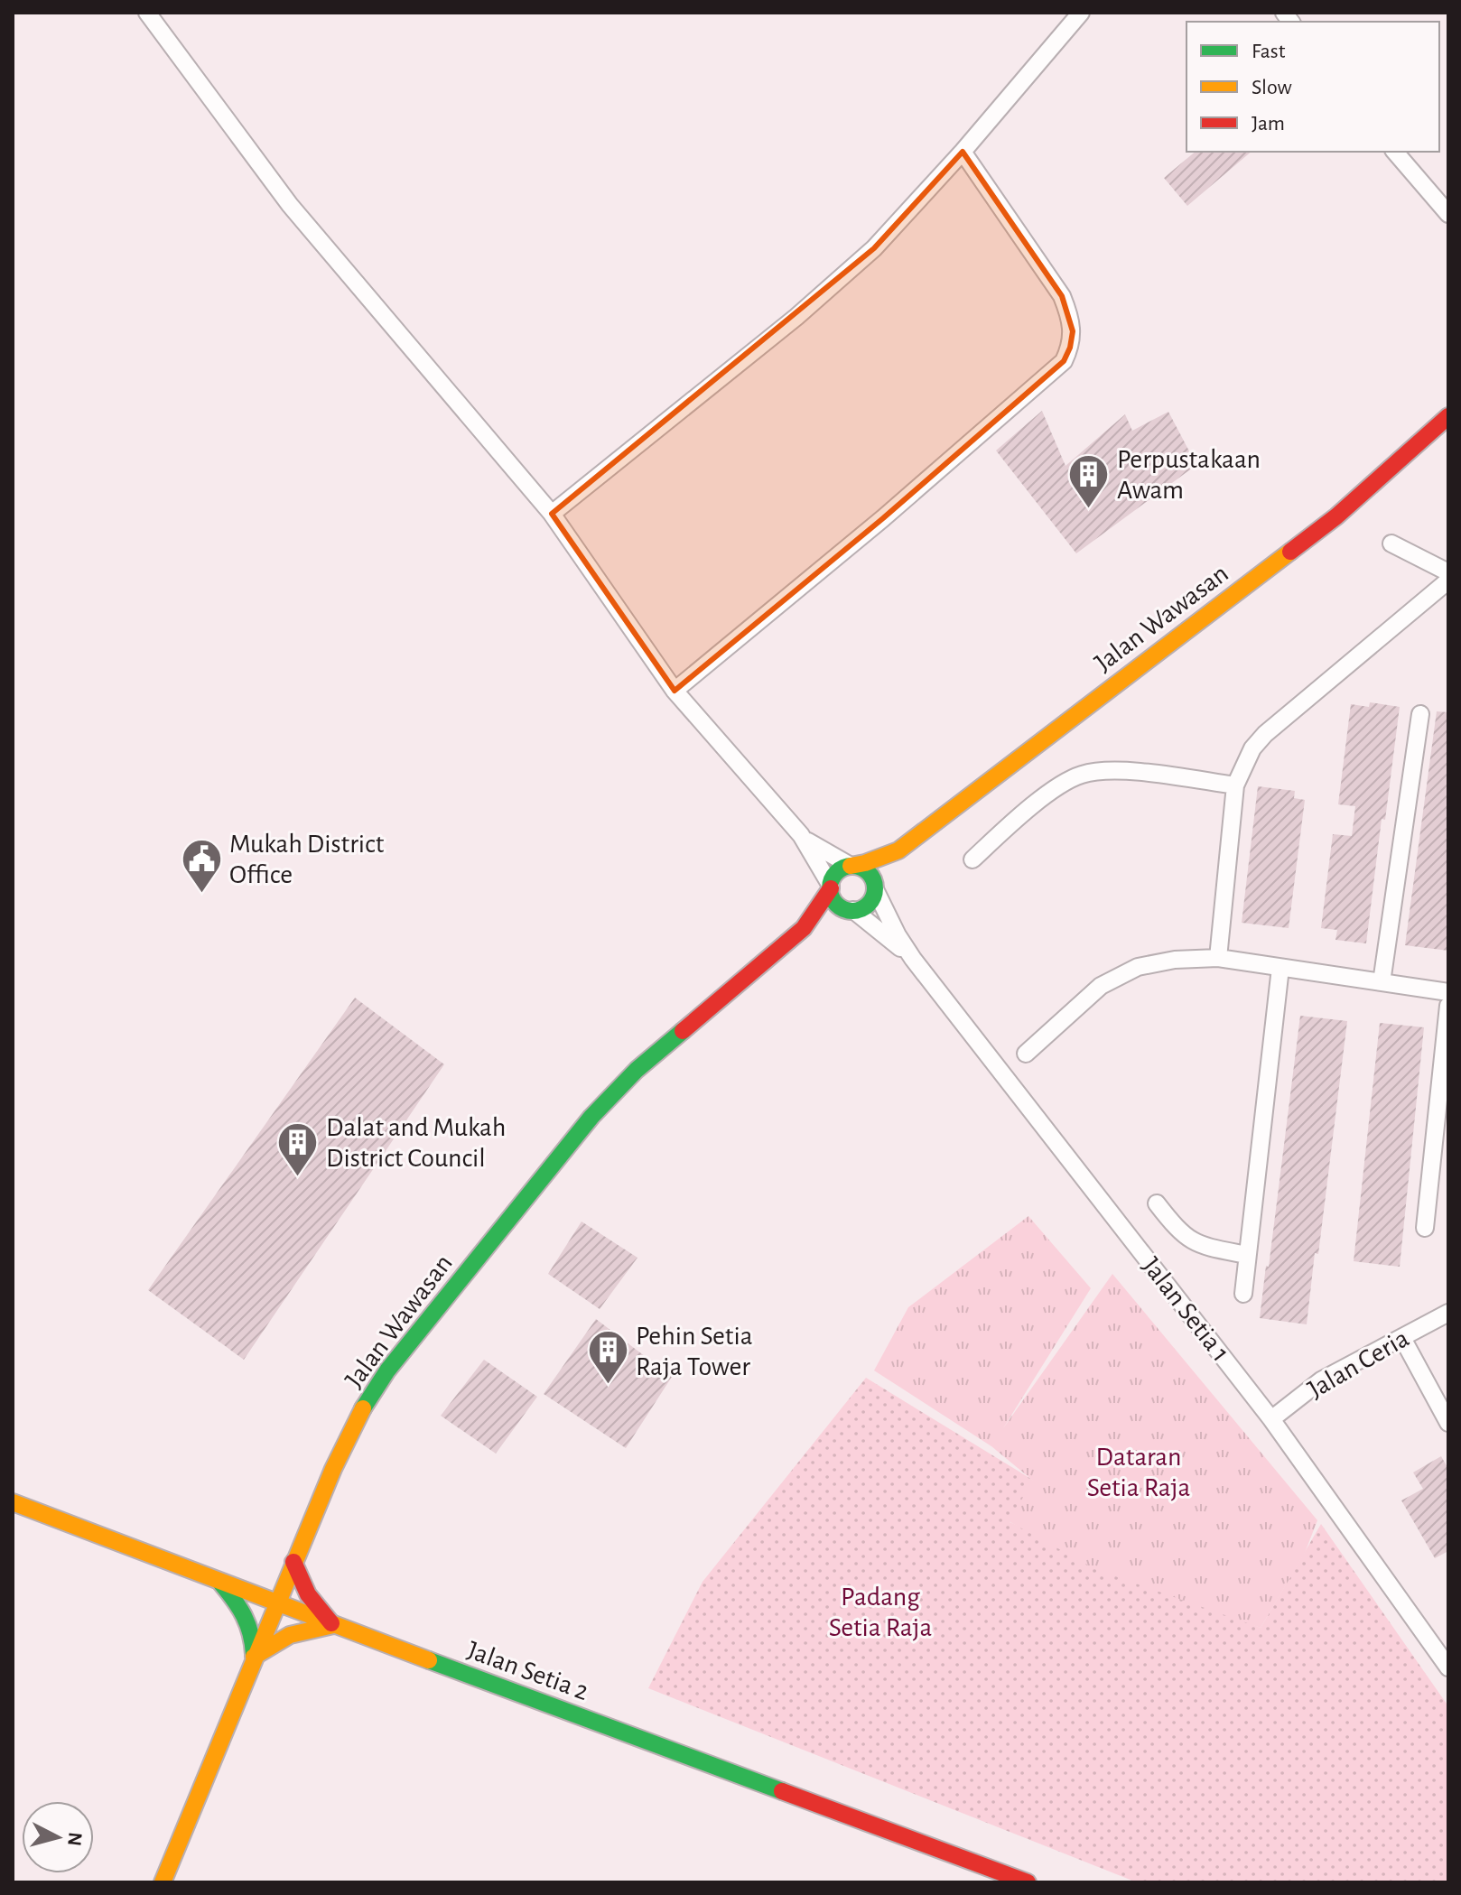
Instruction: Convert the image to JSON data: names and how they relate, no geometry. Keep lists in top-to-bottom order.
{
  "streets": {
    "street": [
      "Jalan Wawasan",
      "Jalan Setia 1",
      "Jalan Ceria",
      "Jalan Setia 2"
    ]
  },
  "crossings": [
    ["Jalan Wawasan", "Jalan Setia 1"],
    ["Jalan Wawasan", "Jalan Setia 2"],
    ["Jalan Setia 1", "Jalan Ceria"]
  ],
  "parks": ["Dataran Setia Raja", "Padang Setia Raja"],
  "places": {
    "building": ["Perpustakaan Awam", "Dalat and Mukah District Council", "Pehin Setia Raja Tower"],
    "public building": ["Mukah District Office"]
  },
  "legend": ["Fast", "Slow", "Jam"],
  "north": "right"
}
